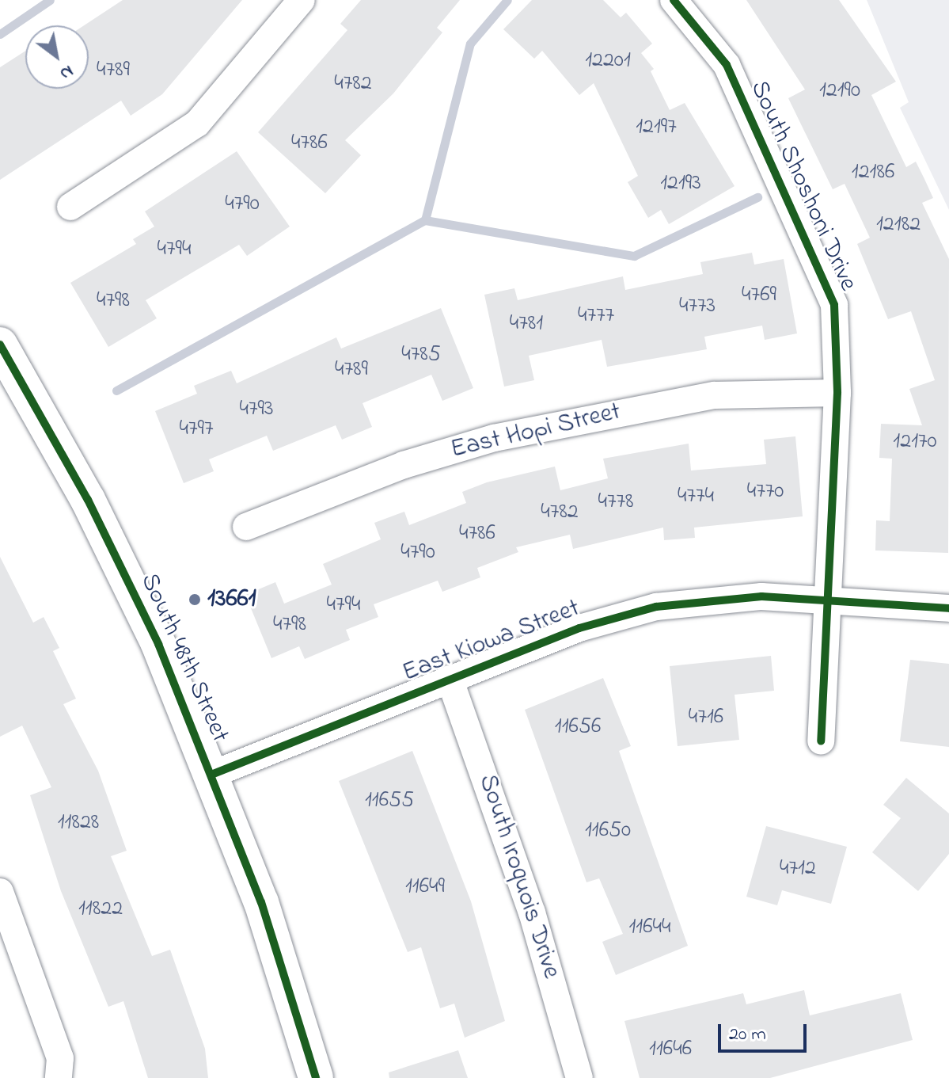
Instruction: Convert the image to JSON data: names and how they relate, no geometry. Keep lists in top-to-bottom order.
{
  "streets": {
    "main road": ["South 48th Street"],
    "street": [
      "South Shoshoni Drive",
      "East Hopi Street",
      "East Kiowa Street",
      "South Iroquois Drive"
    ]
  },
  "crossings": [
    ["South Shoshoni Drive", "East Hopi Street"],
    ["South Shoshoni Drive", "East Kiowa Street"],
    ["East Kiowa Street", "South 48th Street"],
    ["East Kiowa Street", "South Iroquois Drive"]
  ],
  "places": ["13661"],
  "house_numbers": [
    "12201",
    "4789",
    "4782",
    "12190",
    "12197",
    "4786",
    "12186",
    "12193",
    "4790",
    "12182",
    "4794",
    "4769",
    "4798",
    "4773",
    "4777",
    "4781",
    "4785",
    "4789",
    "4793",
    "4797",
    "12170",
    "4770",
    "4774",
    "4778",
    "4782",
    "4786",
    "4790",
    "4794",
    "4798",
    "4716",
    "11656",
    "11655",
    "11828",
    "11650",
    "4712",
    "11649",
    "11822",
    "11644",
    "11646"
  ],
  "scale_bar": "20 m",
  "north": "bottom right"
}
